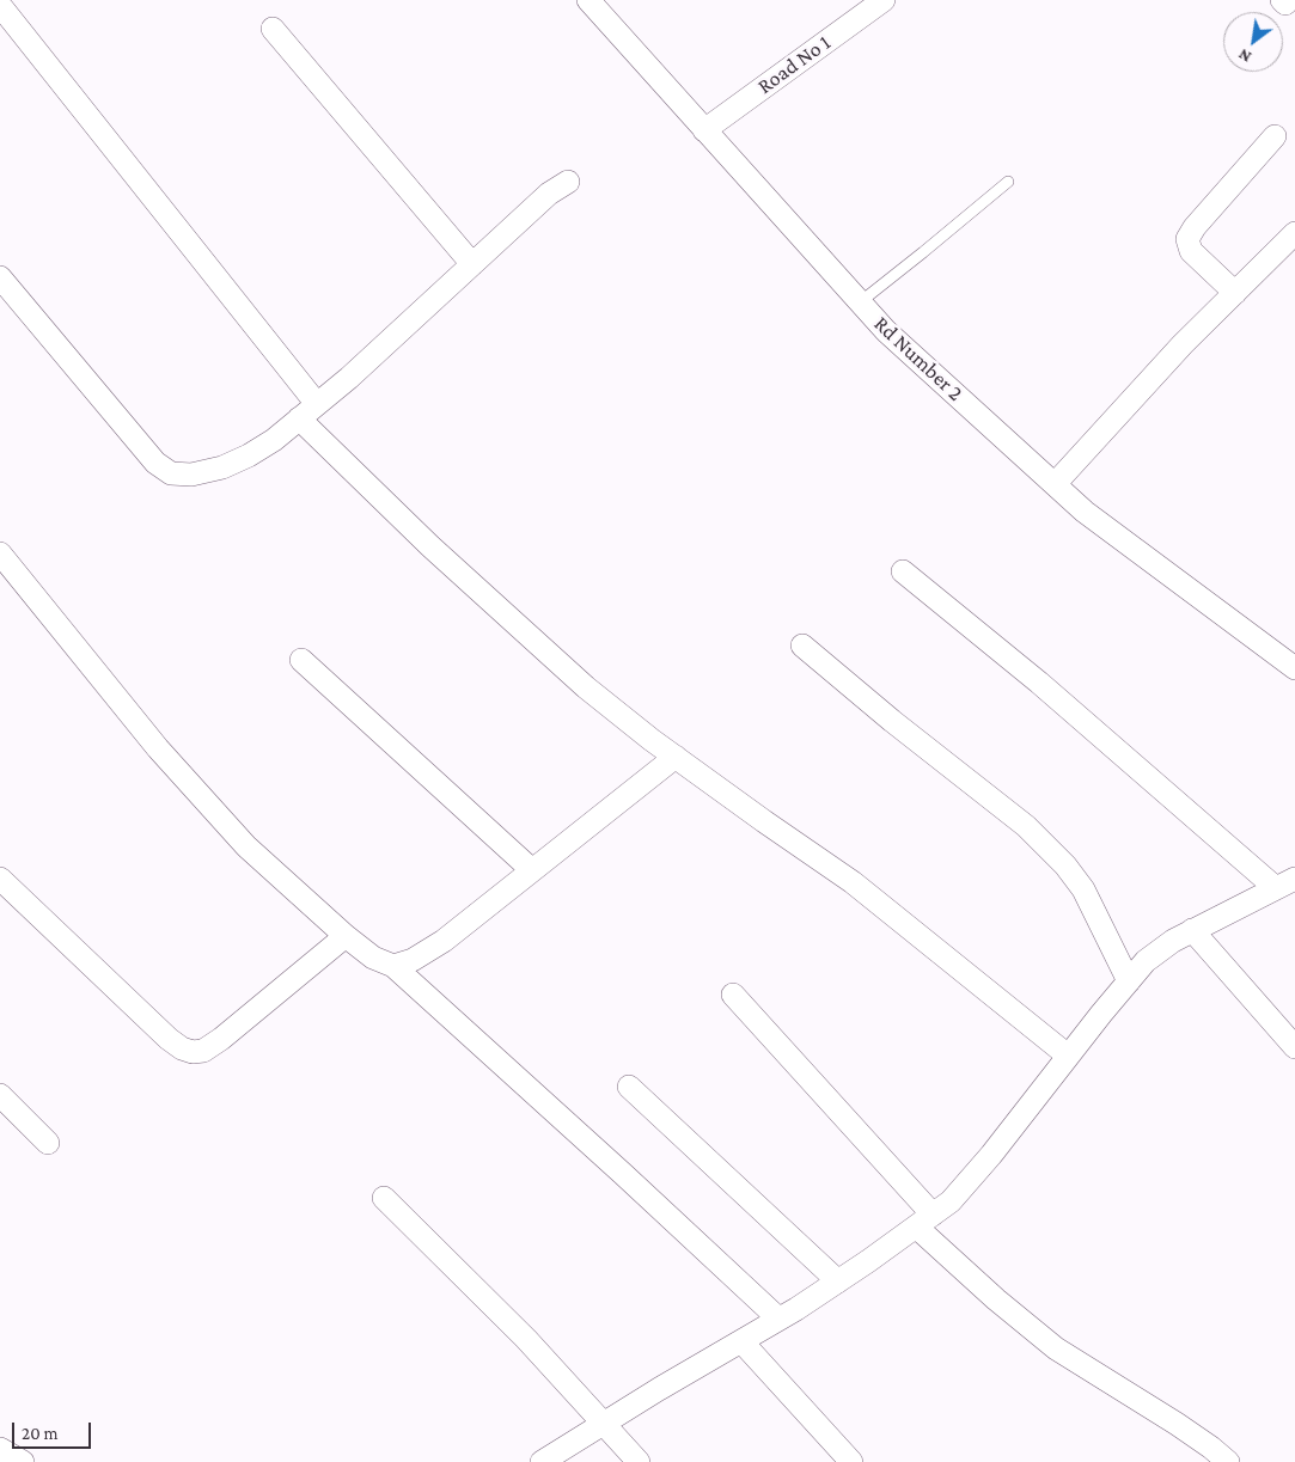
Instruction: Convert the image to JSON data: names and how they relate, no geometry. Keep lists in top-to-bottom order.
{
  "streets": {
    "street": ["Road No 1", "Rd Number 2"]
  },
  "crossings": [
    ["Road No 1", "Rd Number 2"]
  ],
  "scale_bar": "20 m",
  "north": "bottom left"
}
